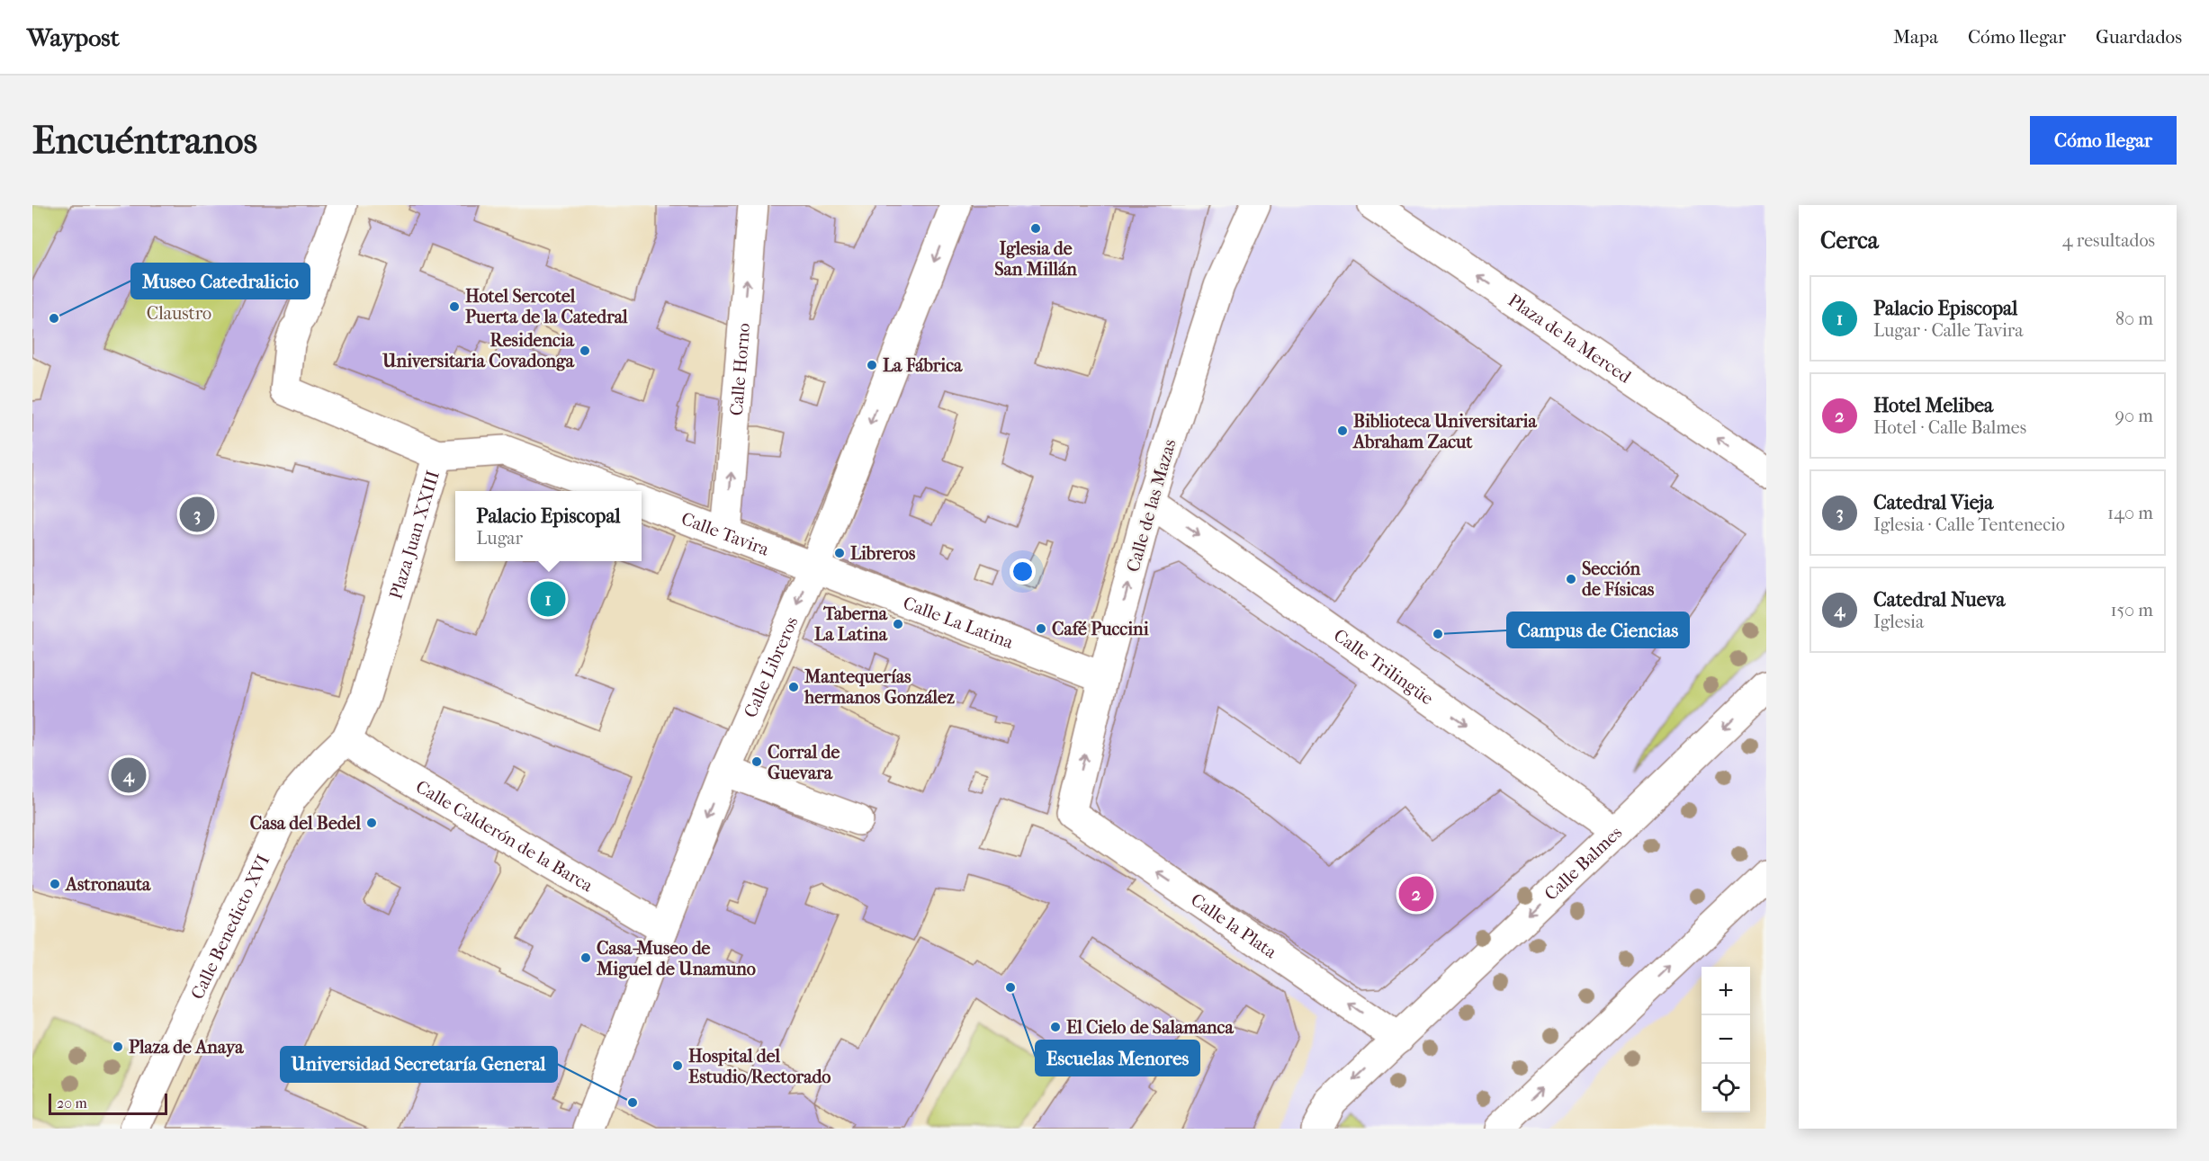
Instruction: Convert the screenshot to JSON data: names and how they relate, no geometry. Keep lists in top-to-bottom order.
{
  "streets": {
    "street": [
      "Plaza de la Merced",
      "Calle Horno",
      "Calle de las Mazas",
      "Calle Tavira",
      "Plaza Juan XXIII",
      "Calle La Latina",
      "Calle Libreros",
      "Calle Trilingüe",
      "Calle Calderón de la Barca",
      "Calle Balmes",
      "Calle la Plata",
      "Calle Benedicto XVI"
    ]
  },
  "crossings": [
    ["Calle Horno", "Calle Tavira"],
    ["Calle de las Mazas", "Calle La Latina"],
    ["Calle de las Mazas", "Calle Trilingüe"],
    ["Calle de las Mazas", "Calle la Plata"],
    ["Calle Tavira", "Calle La Latina"],
    ["Calle Tavira", "Calle Libreros"],
    ["Plaza Juan XXIII", "Calle Calderón de la Barca"],
    ["Plaza Juan XXIII", "Calle Benedicto XVI"],
    ["Calle La Latina", "Calle Libreros"],
    ["Calle Libreros", "Calle Calderón de la Barca"],
    ["Calle Trilingüe", "Calle Balmes"],
    ["Calle Calderón de la Barca", "Calle Benedicto XVI"],
    ["Calle Balmes", "Calle la Plata"]
  ],
  "one_way": [
    "Plaza de la Merced",
    "Calle Horno",
    "Calle de las Mazas",
    "Calle Libreros",
    "Calle Trilingüe",
    "Calle la Plata"
  ],
  "parks": ["Claustro"],
  "places": [
    "Iglesia de San Millán",
    "Hotel Sercotel Puerta de la Catedral",
    "Museo Catedralicio",
    "Residencia Universitaria Covadonga",
    "La Fábrica",
    "Biblioteca Universitaria Abraham Zacut",
    "Libreros",
    "Sección de Físicas",
    "Taberna La Latina",
    "Café Puccini",
    "Campus de Ciencias",
    "Mantequerías hermanos González",
    "Corral de Guevara",
    "Casa del Bedel",
    "Astronauta",
    "Casa-Museo de Miguel de Unamuno",
    "Escuelas Menores",
    "El Cielo de Salamanca",
    "Plaza de Anaya",
    "Hospital del Estudio/Rectorado",
    "Universidad Secretaría General"
  ],
  "scale_bar": "20 m",
  "page": {
    "header": "Waypost",
    "nav": ["Mapa", "Cómo llegar", "Guardados"],
    "buttons": "Cómo llegar",
    "title": "Encuéntranos",
    "heading": ["Cerca", "4 resultados"],
    "list": [
      {
        "mark": "1",
        "name": "Palacio Episcopal",
        "note": "Lugar · Calle Tavira",
        "value": "80 m"
      },
      {
        "mark": "2",
        "name": "Hotel Melibea",
        "note": "Hotel · Calle Balmes",
        "value": "90 m"
      },
      {
        "mark": "3",
        "name": "Catedral Vieja",
        "note": "Iglesia · Calle Tentenecio",
        "value": "140 m"
      },
      {
        "mark": "4",
        "name": "Catedral Nueva",
        "note": "Iglesia",
        "value": "150 m"
      }
    ],
    "popup": ["Palacio Episcopal", "Lugar"],
    "pins": [
      "3",
      "1",
      "4",
      "2"
    ],
    "map_buttons": ["+", "−"],
    "scale": "20 m"
  }
}
